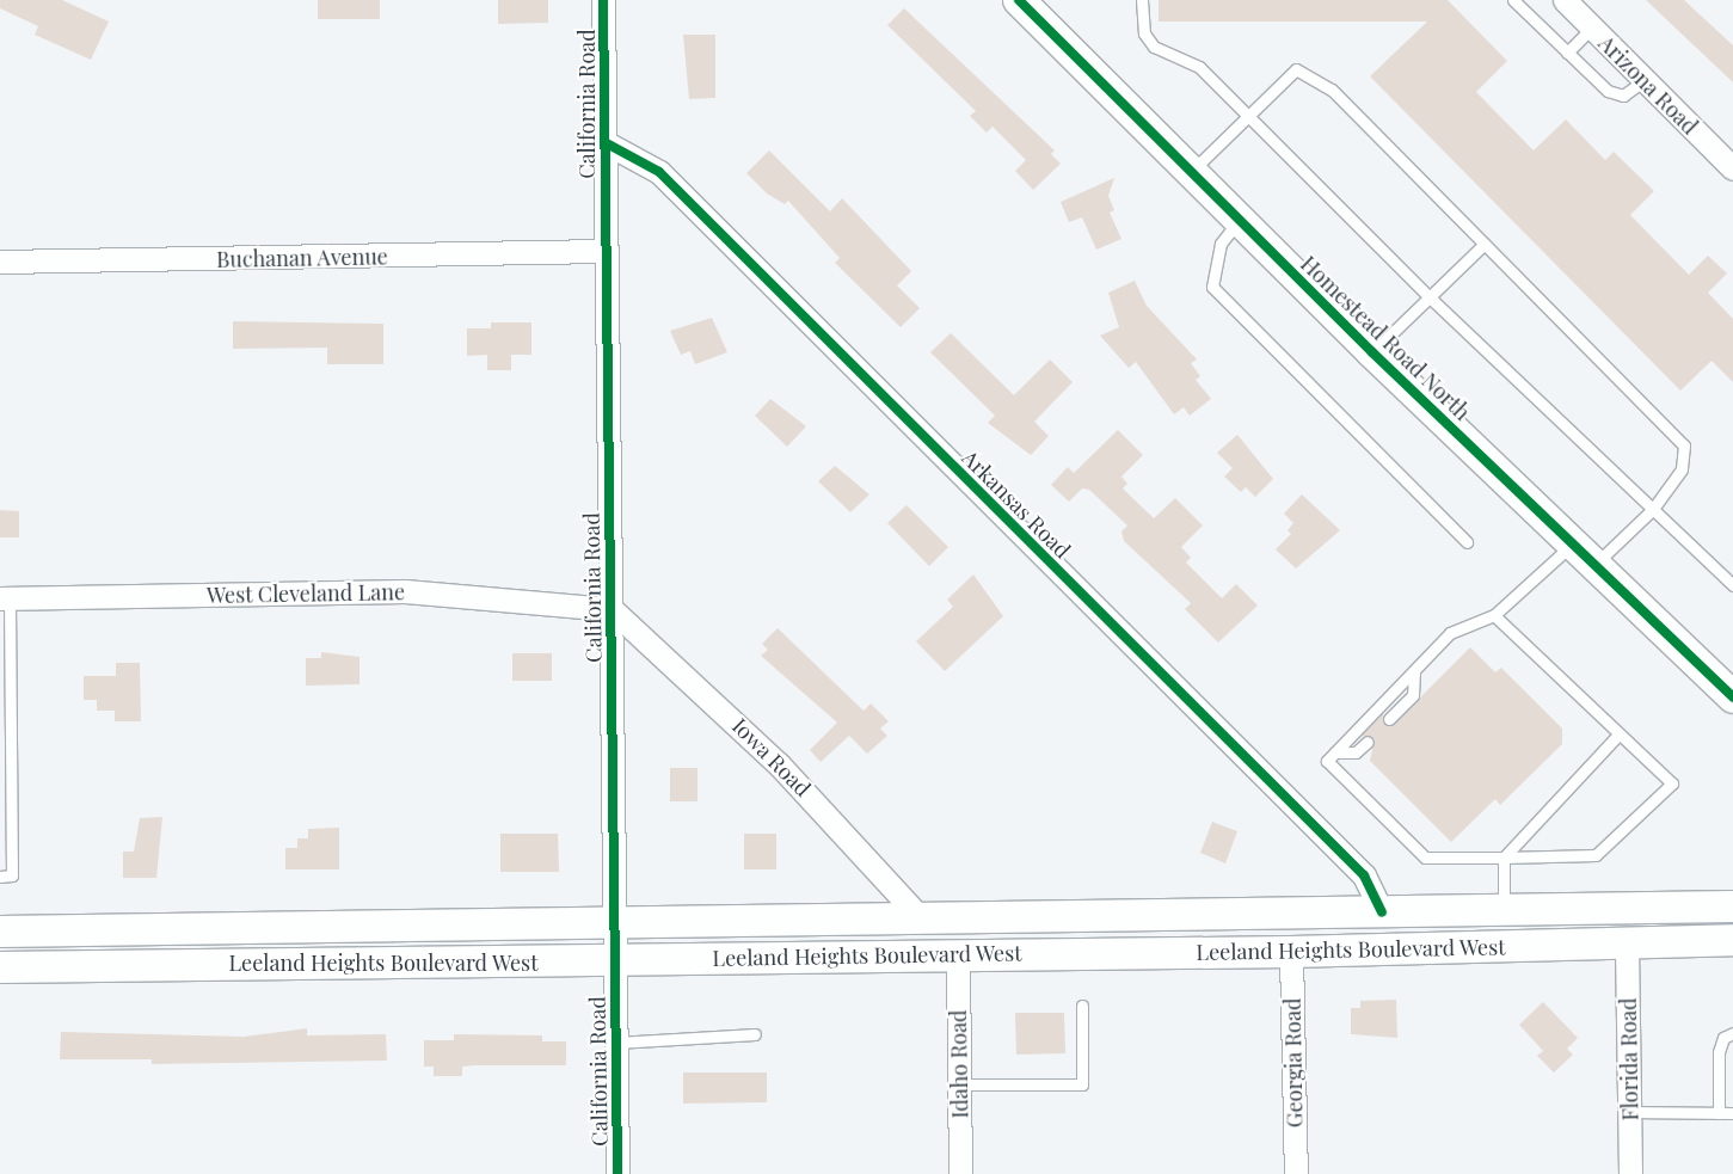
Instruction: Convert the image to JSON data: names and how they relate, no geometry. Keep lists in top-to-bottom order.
{
  "streets": {
    "main road": ["Homestead Road North", "Leeland Heights Boulevard West"],
    "street": [
      "Arizona Road",
      "California Road",
      "Buchanan Avenue",
      "Arkansas Road",
      "West Cleveland Lane",
      "Iowa Road",
      "Florida Road",
      "Georgia Road",
      "Idaho Road"
    ]
  },
  "crossings": [
    ["California Road", "Buchanan Avenue"],
    ["California Road", "Arkansas Road"],
    ["California Road", "West Cleveland Lane"],
    ["California Road", "Iowa Road"],
    ["California Road", "Leeland Heights Boulevard West"],
    ["Arkansas Road", "Leeland Heights Boulevard West"],
    ["West Cleveland Lane", "Iowa Road"],
    ["Iowa Road", "Leeland Heights Boulevard West"],
    ["Leeland Heights Boulevard West", "Florida Road"],
    ["Leeland Heights Boulevard West", "Georgia Road"],
    ["Leeland Heights Boulevard West", "Idaho Road"]
  ]
}
